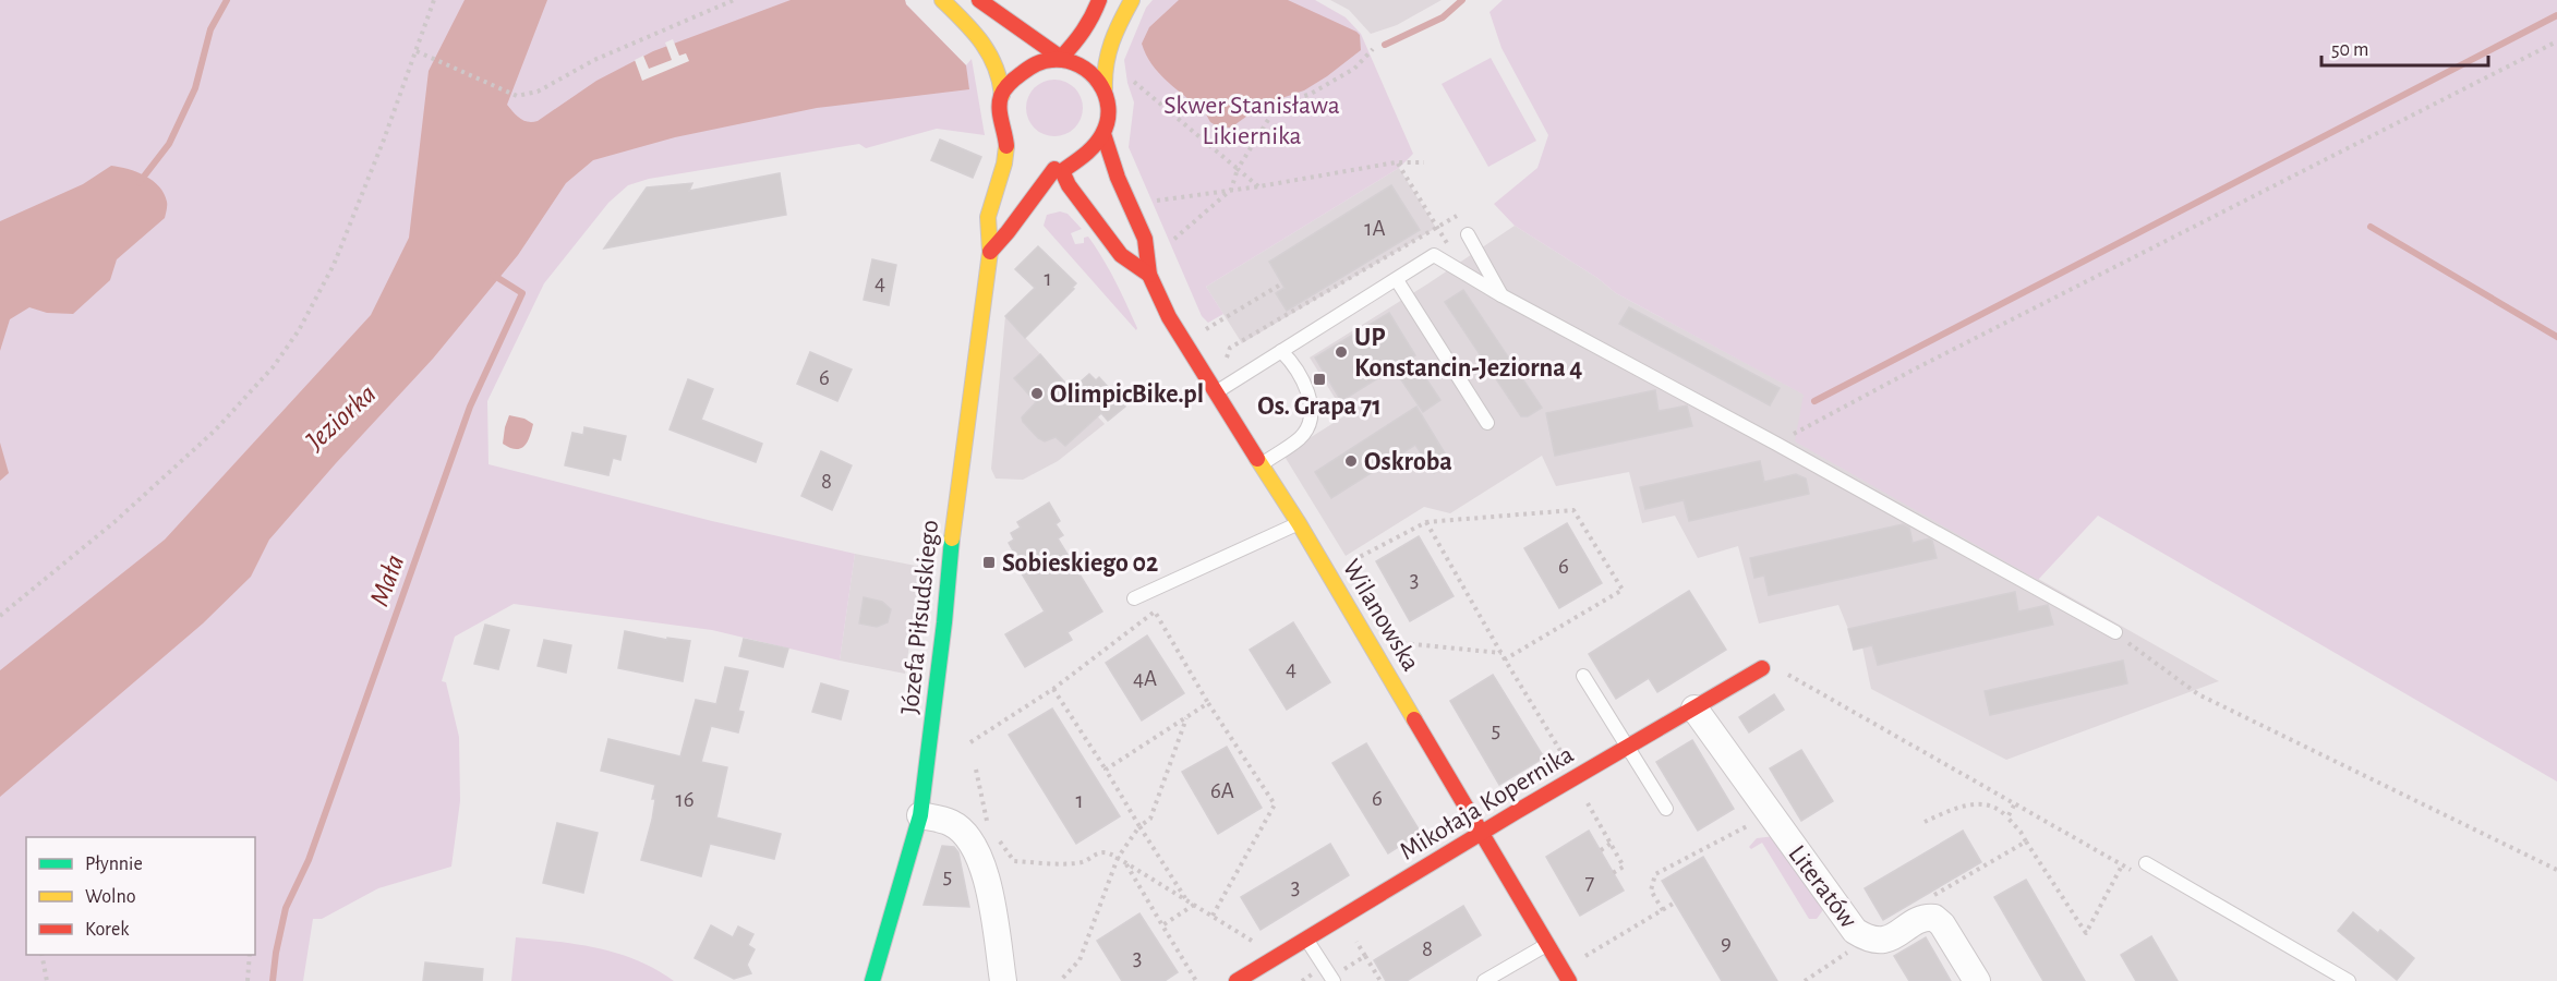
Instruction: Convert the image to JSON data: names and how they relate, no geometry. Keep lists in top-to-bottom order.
{
  "streets": {
    "street": [
      "Wilanowska",
      "Józefa Piłsudskiego",
      "Mikołaja Kopernika",
      "Literatów"
    ]
  },
  "crossings": [
    ["Wilanowska", "Mikołaja Kopernika"],
    ["Mikołaja Kopernika", "Literatów"]
  ],
  "water": ["Jeziorka", "Mała"],
  "parks": ["Skwer Stanisława Likiernika"],
  "places": {
    "other": ["UP Konstancin-Jeziorna 4", "OlimpicBike.pl", "Oskroba"],
    "transit": ["Os. Grapa 71", "Sobieskiego 02"]
  },
  "house_numbers": [
    "1A",
    "1",
    "4",
    "6",
    "8",
    "6",
    "3",
    "4",
    "4A",
    "5",
    "6A",
    "6",
    "16",
    "1",
    "5",
    "7",
    "3",
    "9",
    "8",
    "3"
  ],
  "legend": ["Płynnie", "Wolno", "Korek"],
  "scale_bar": "50 m"
}
